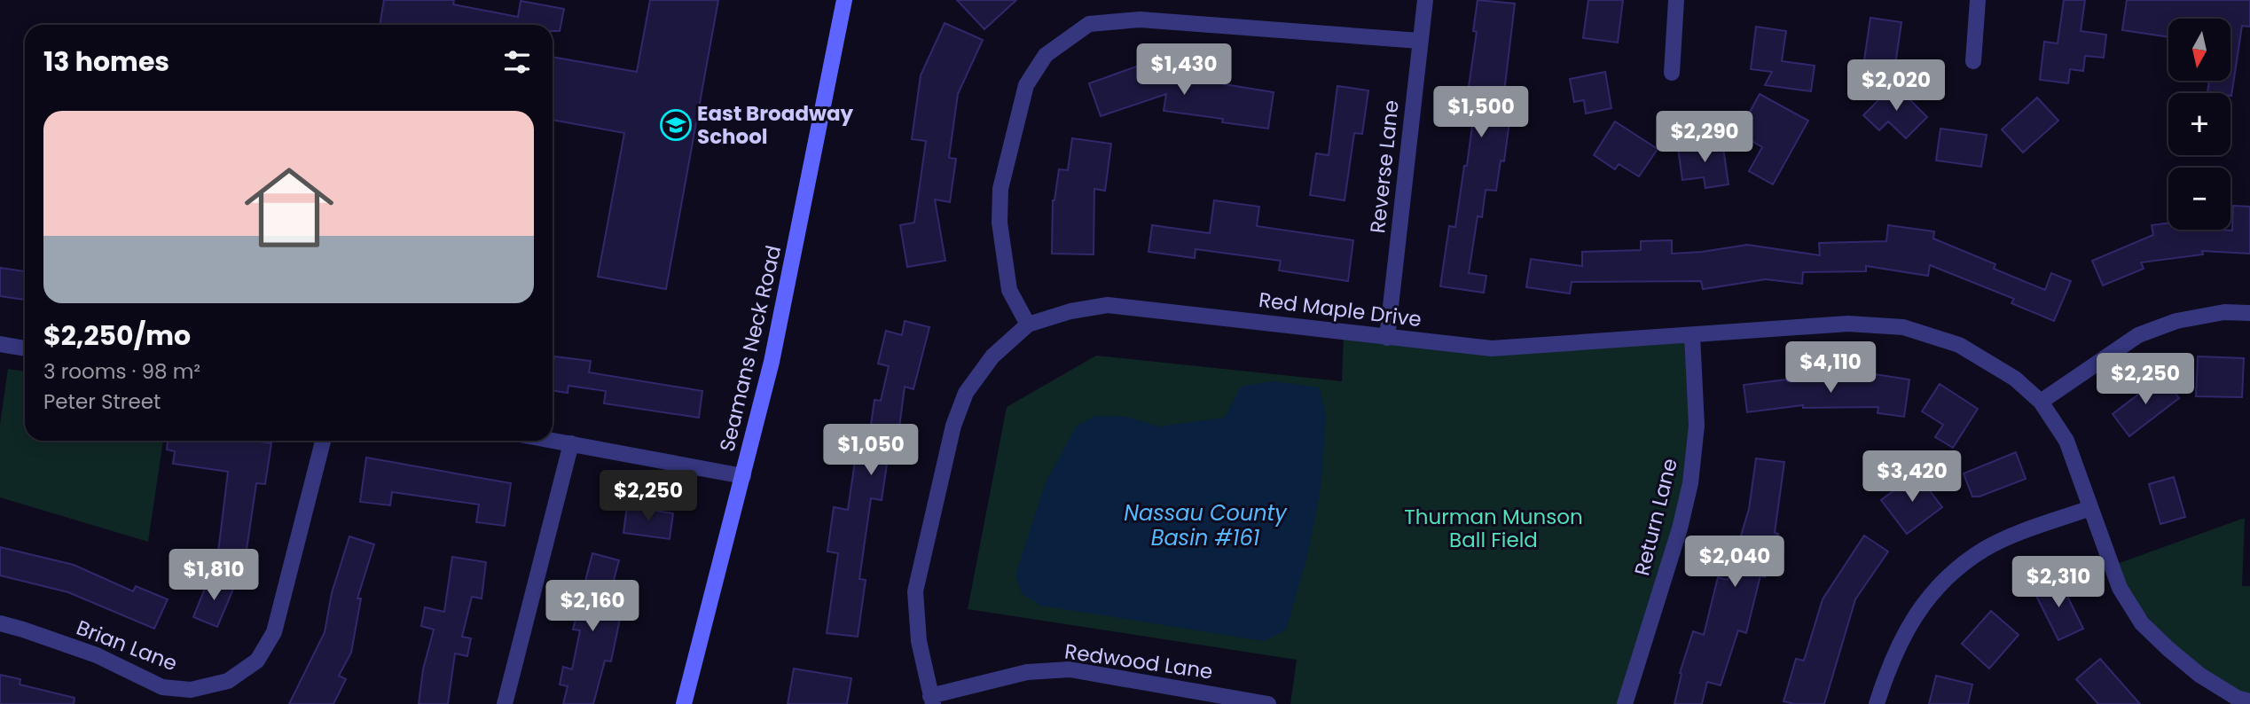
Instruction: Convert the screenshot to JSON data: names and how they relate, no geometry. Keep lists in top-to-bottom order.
{
  "streets": {
    "main road": ["Seamans Neck Road"],
    "street": [
      "Reverse Lane",
      "Red Maple Drive",
      "Return Lane",
      "Brian Lane",
      "Redwood Lane"
    ]
  },
  "crossings": [
    ["Reverse Lane", "Red Maple Drive"],
    ["Red Maple Drive", "Return Lane"],
    ["Red Maple Drive", "Redwood Lane"]
  ],
  "water": ["Nassau County Basin #161"],
  "parks": ["Thurman Munson Ball Field"],
  "places": {
    "school or university": ["East Broadway School"]
  },
  "north": "bottom",
  "page": {
    "map_buttons": ["+", "−"],
    "heading": "13 homes",
    "price": [
      "$1,430",
      "$2,020",
      "$1,500",
      "$2,290",
      "$4,110",
      "$2,250",
      "$1,050",
      "$3,420",
      "$2,250",
      "$2,040",
      "$1,810",
      "$2,310",
      "$2,160"
    ],
    "list": [
      {
        "name": "$2,250/mo",
        "note": "3 rooms · 98 m² · Peter Street"
      }
    ]
  }
}
